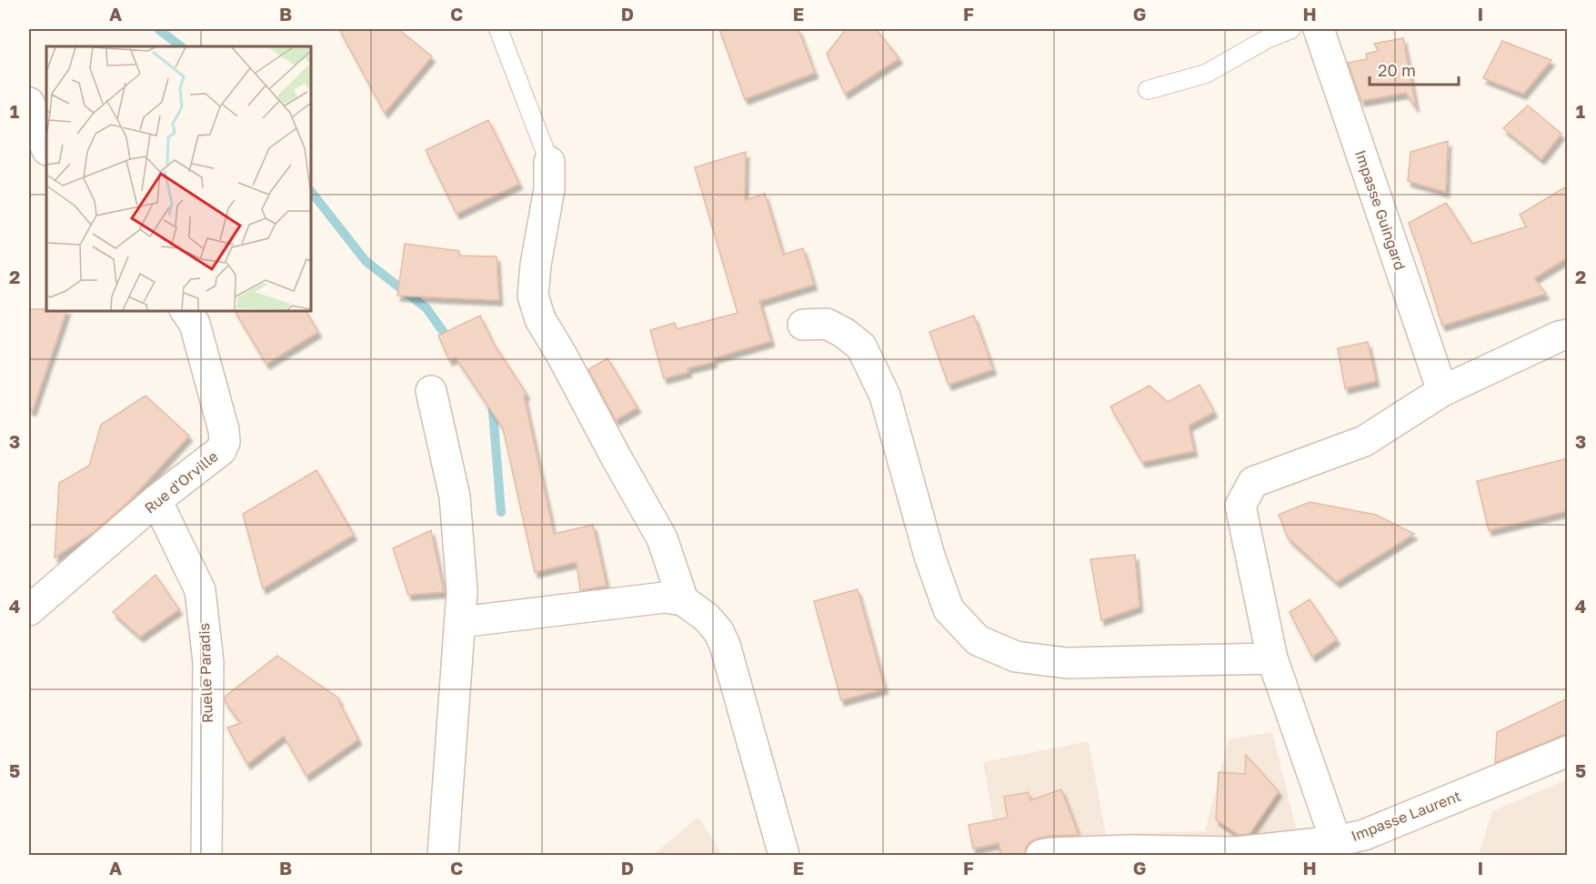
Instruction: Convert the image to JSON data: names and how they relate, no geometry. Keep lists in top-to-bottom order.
{
  "streets": {
    "street": [
      "Impasse Guingard",
      "Rue d'Orville",
      "Ruelle Paradis",
      "Impasse Laurent"
    ]
  },
  "crossings": [
    ["Rue d'Orville", "Ruelle Paradis"]
  ],
  "scale_bar": "20 m",
  "grid": {
    "columns": [
      "A",
      "B",
      "C",
      "D",
      "E",
      "F",
      "G",
      "H",
      "I"
    ],
    "rows": [
      "1",
      "2",
      "3",
      "4",
      "5"
    ]
  }
}
